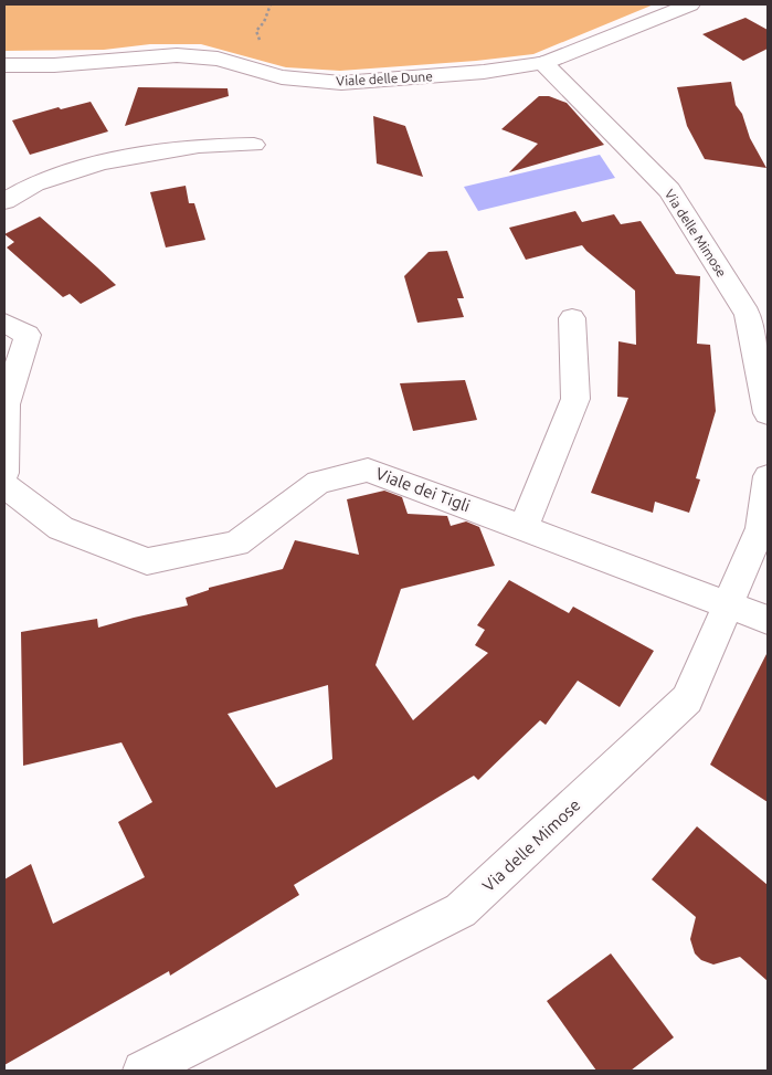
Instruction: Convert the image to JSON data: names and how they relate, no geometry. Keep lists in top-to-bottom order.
{
  "streets": {
    "street": ["Viale delle Dune", "Via delle Mimose", "Viale dei Tigli"]
  },
  "crossings": [
    ["Viale delle Dune", "Via delle Mimose"],
    ["Via delle Mimose", "Viale dei Tigli"]
  ]
}
